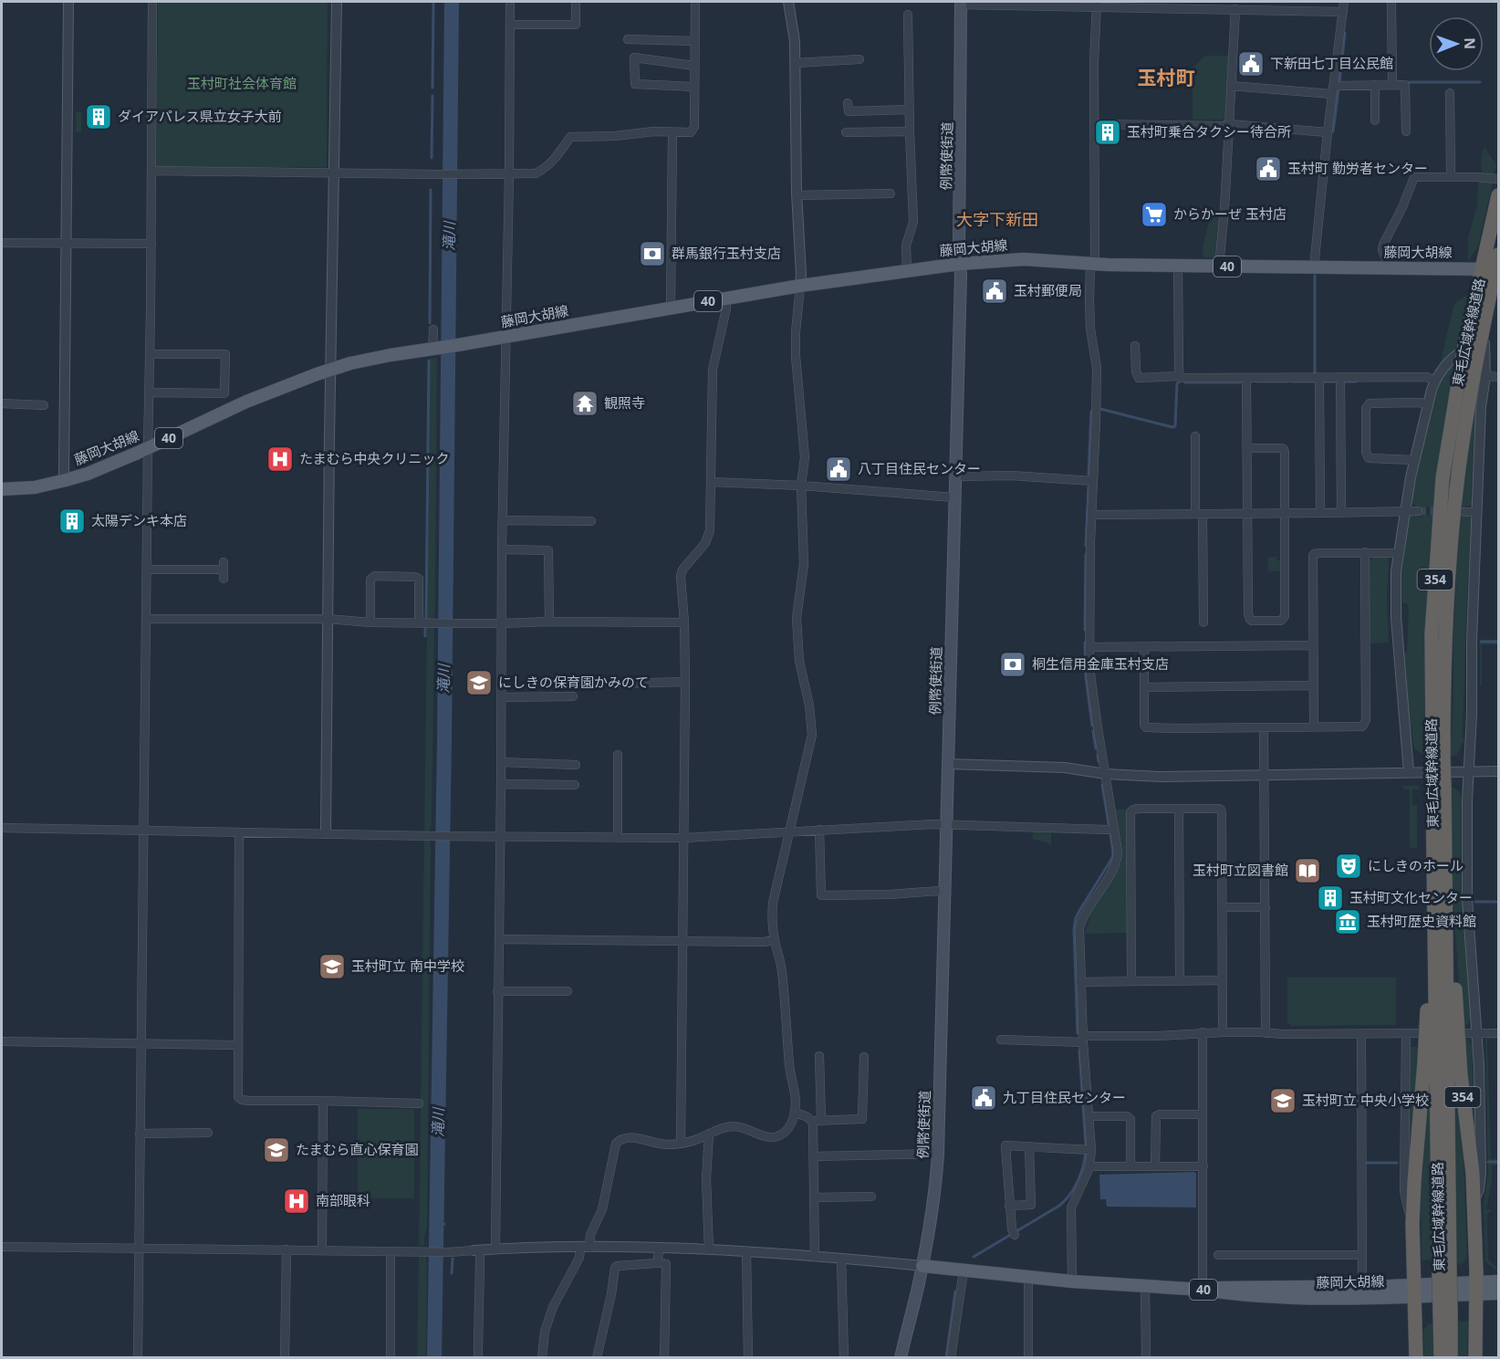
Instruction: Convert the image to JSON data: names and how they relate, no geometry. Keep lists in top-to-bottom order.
{
  "streets": {
    "highway": ["東毛広域幹線道路", "354"],
    "main road": ["例幣使街道", "藤岡大胡線", "40"]
  },
  "crossings": [
    ["例幣使街道", "藤岡大胡線"],
    ["藤岡大胡線", "東毛広域幹線道路"],
    ["藤岡大胡線", "354"],
    ["東毛広域幹線道路", "354"]
  ],
  "districts": ["玉村町", "大字下新田"],
  "water": ["滝川"],
  "parks": ["玉村町社会体育館"],
  "places": {
    "public building": [
      "下新田七丁目公民館",
      "玉村町 勤労者センター",
      "玉村郵便局",
      "八丁目住民センター",
      "九丁目住民センター"
    ],
    "building": [
      "ダイアパレス県立女子大前",
      "玉村町乗合タクシー待合所",
      "太陽デンキ本店",
      "玉村町文化センター"
    ],
    "supermarket": ["からかーぜ 玉村店"],
    "bank": ["群馬銀行玉村支店", "桐生信用金庫玉村支店"],
    "temple": ["観照寺"],
    "hospital": ["たまむら中央クリニック", "南部眼科"],
    "school or university": [
      "にしきの保育園かみのて",
      "玉村町立 南中学校",
      "玉村町立 中央小学校",
      "たまむら直心保育園"
    ],
    "theatre": ["にしきのホール"],
    "library": ["玉村町立図書館"],
    "museum": ["玉村町歴史資料館"]
  },
  "north": "right"
}
